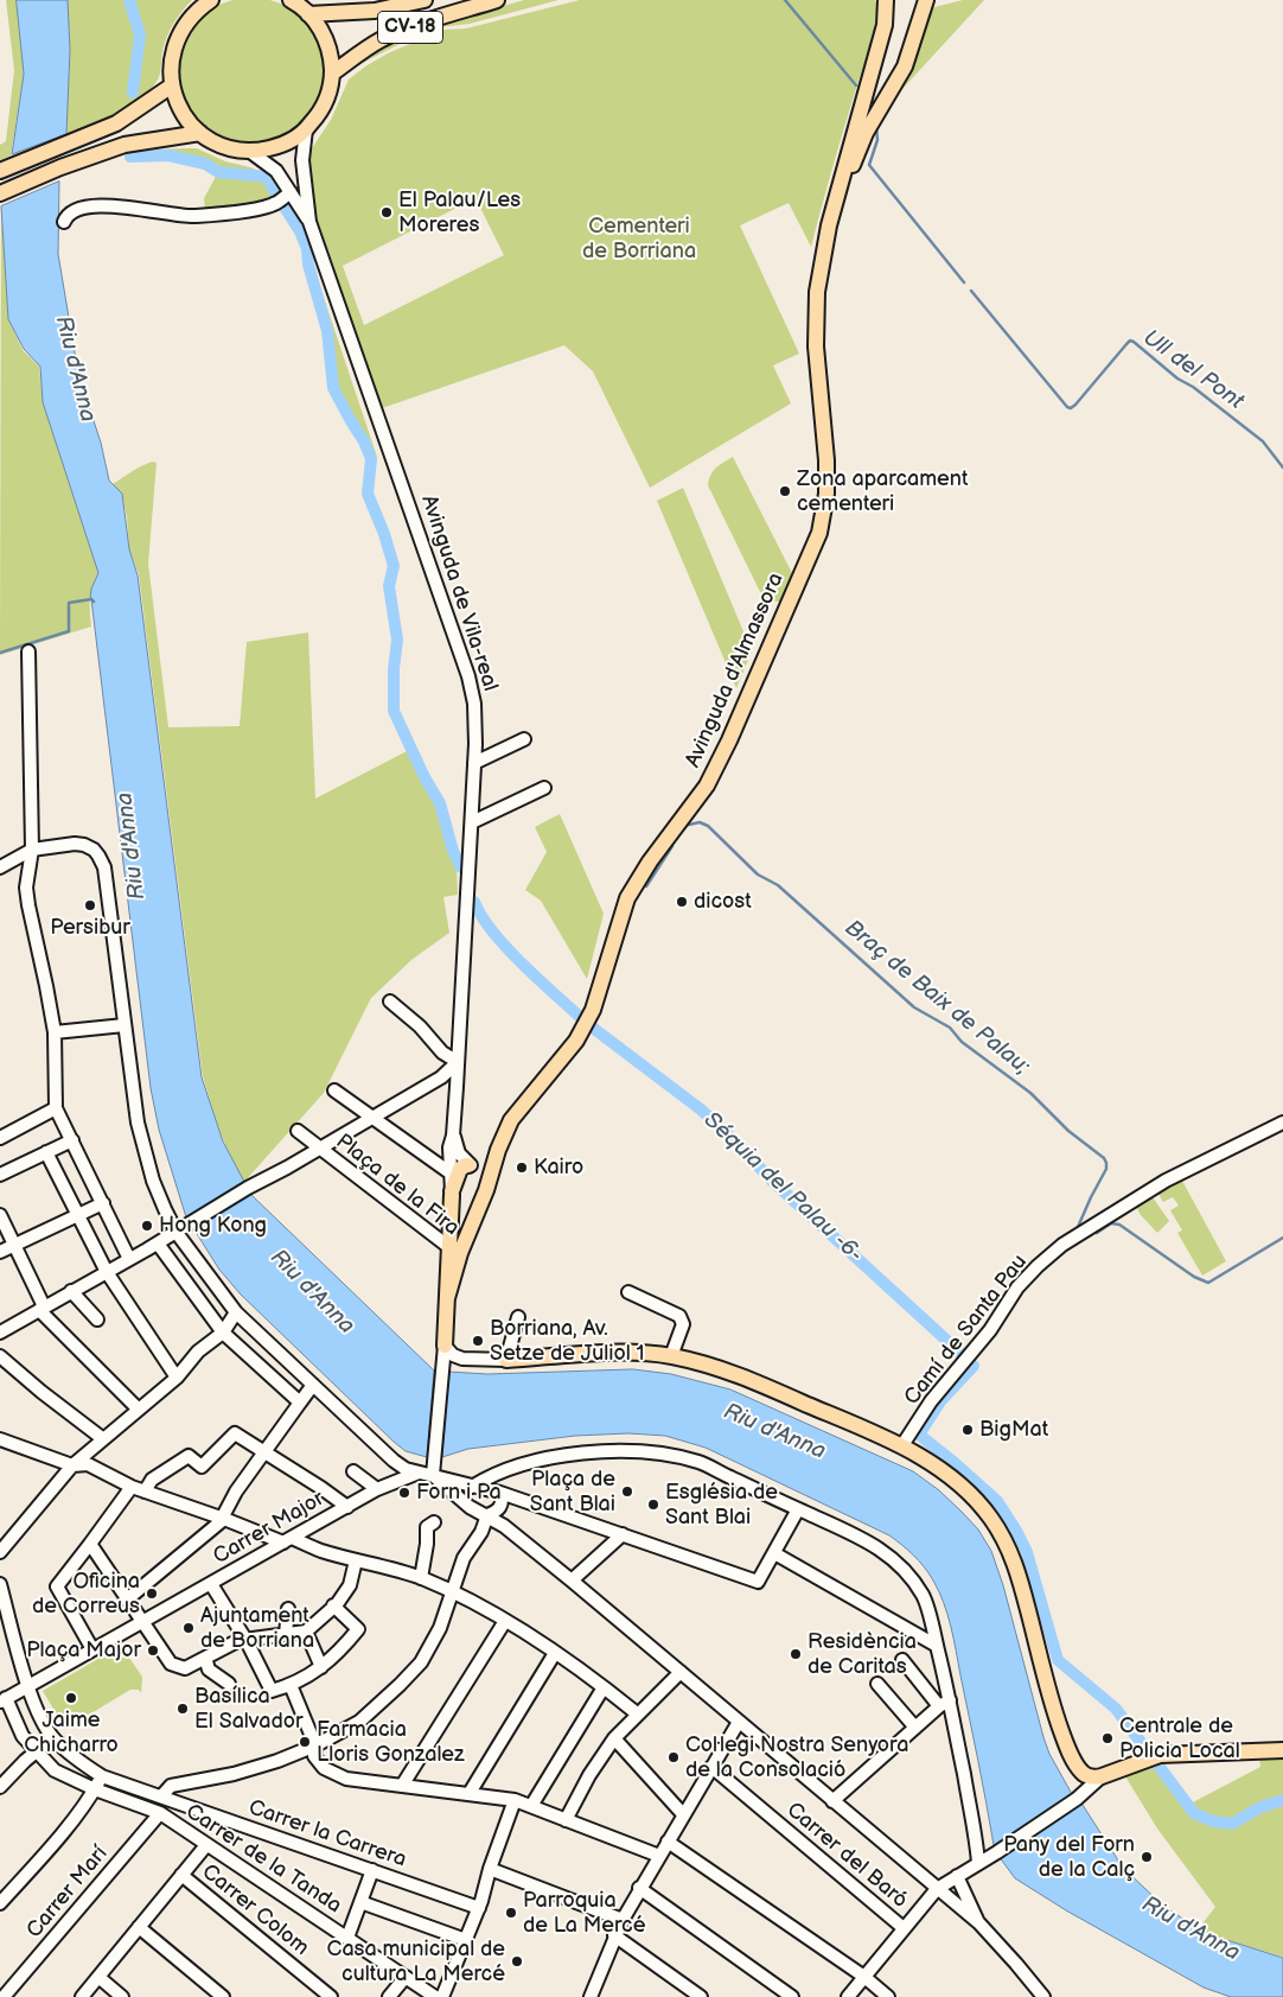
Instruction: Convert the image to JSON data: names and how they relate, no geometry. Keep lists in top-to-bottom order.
{
  "streets": {
    "main road": [
      "CV-18",
      "Avinguda de Vila-real",
      "Avinguda d'Almassora",
      "Plaça de la Fira"
    ],
    "street": [
      "Camí de Santa Pau",
      "Carrer Major",
      "Carrer la Carrera",
      "Carrer del Baró",
      "Carrer de la Tanda",
      "Carrer Marí",
      "Carrer Colom"
    ]
  },
  "crossings": [
    ["Avinguda de Vila-real", "Avinguda d'Almassora"],
    ["Avinguda de Vila-real", "Plaça de la Fira"],
    ["Avinguda d'Almassora", "Plaça de la Fira"],
    ["Carrer de la Tanda", "Carrer Marí"]
  ],
  "water": [
    "Riu d'Anna",
    "Ull del Pont",
    "Braç de Baix de Palau;",
    "Séquia del Palau -6-"
  ],
  "parks": ["Cementeri de Borriana"],
  "places": [
    "El Palau/Les Moreres",
    "Zona aparcament cementeri",
    "dicost",
    "Persibur",
    "Kairo",
    "Hong Kong",
    "Borriana, Av. Setze de Juliol 1",
    "BigMat",
    "Plaça de Sant Blai",
    "Forn i Pa",
    "Església de Sant Blai",
    "Oficina de Correus",
    "Ajuntament de Borriana",
    "Plaça Major",
    "Residència de Caritas",
    "Jaime Chicharro",
    "Basílica El Salvador",
    "Centrale de Policia Local",
    "Farmacia Lloris Gonzalez",
    "Col·legi Nostra Senyora de la Consolació",
    "Pany del Forn de la Calç",
    "Parroquia de La Mercé",
    "Casa municipal de cultura La Mercé"
  ]
}
